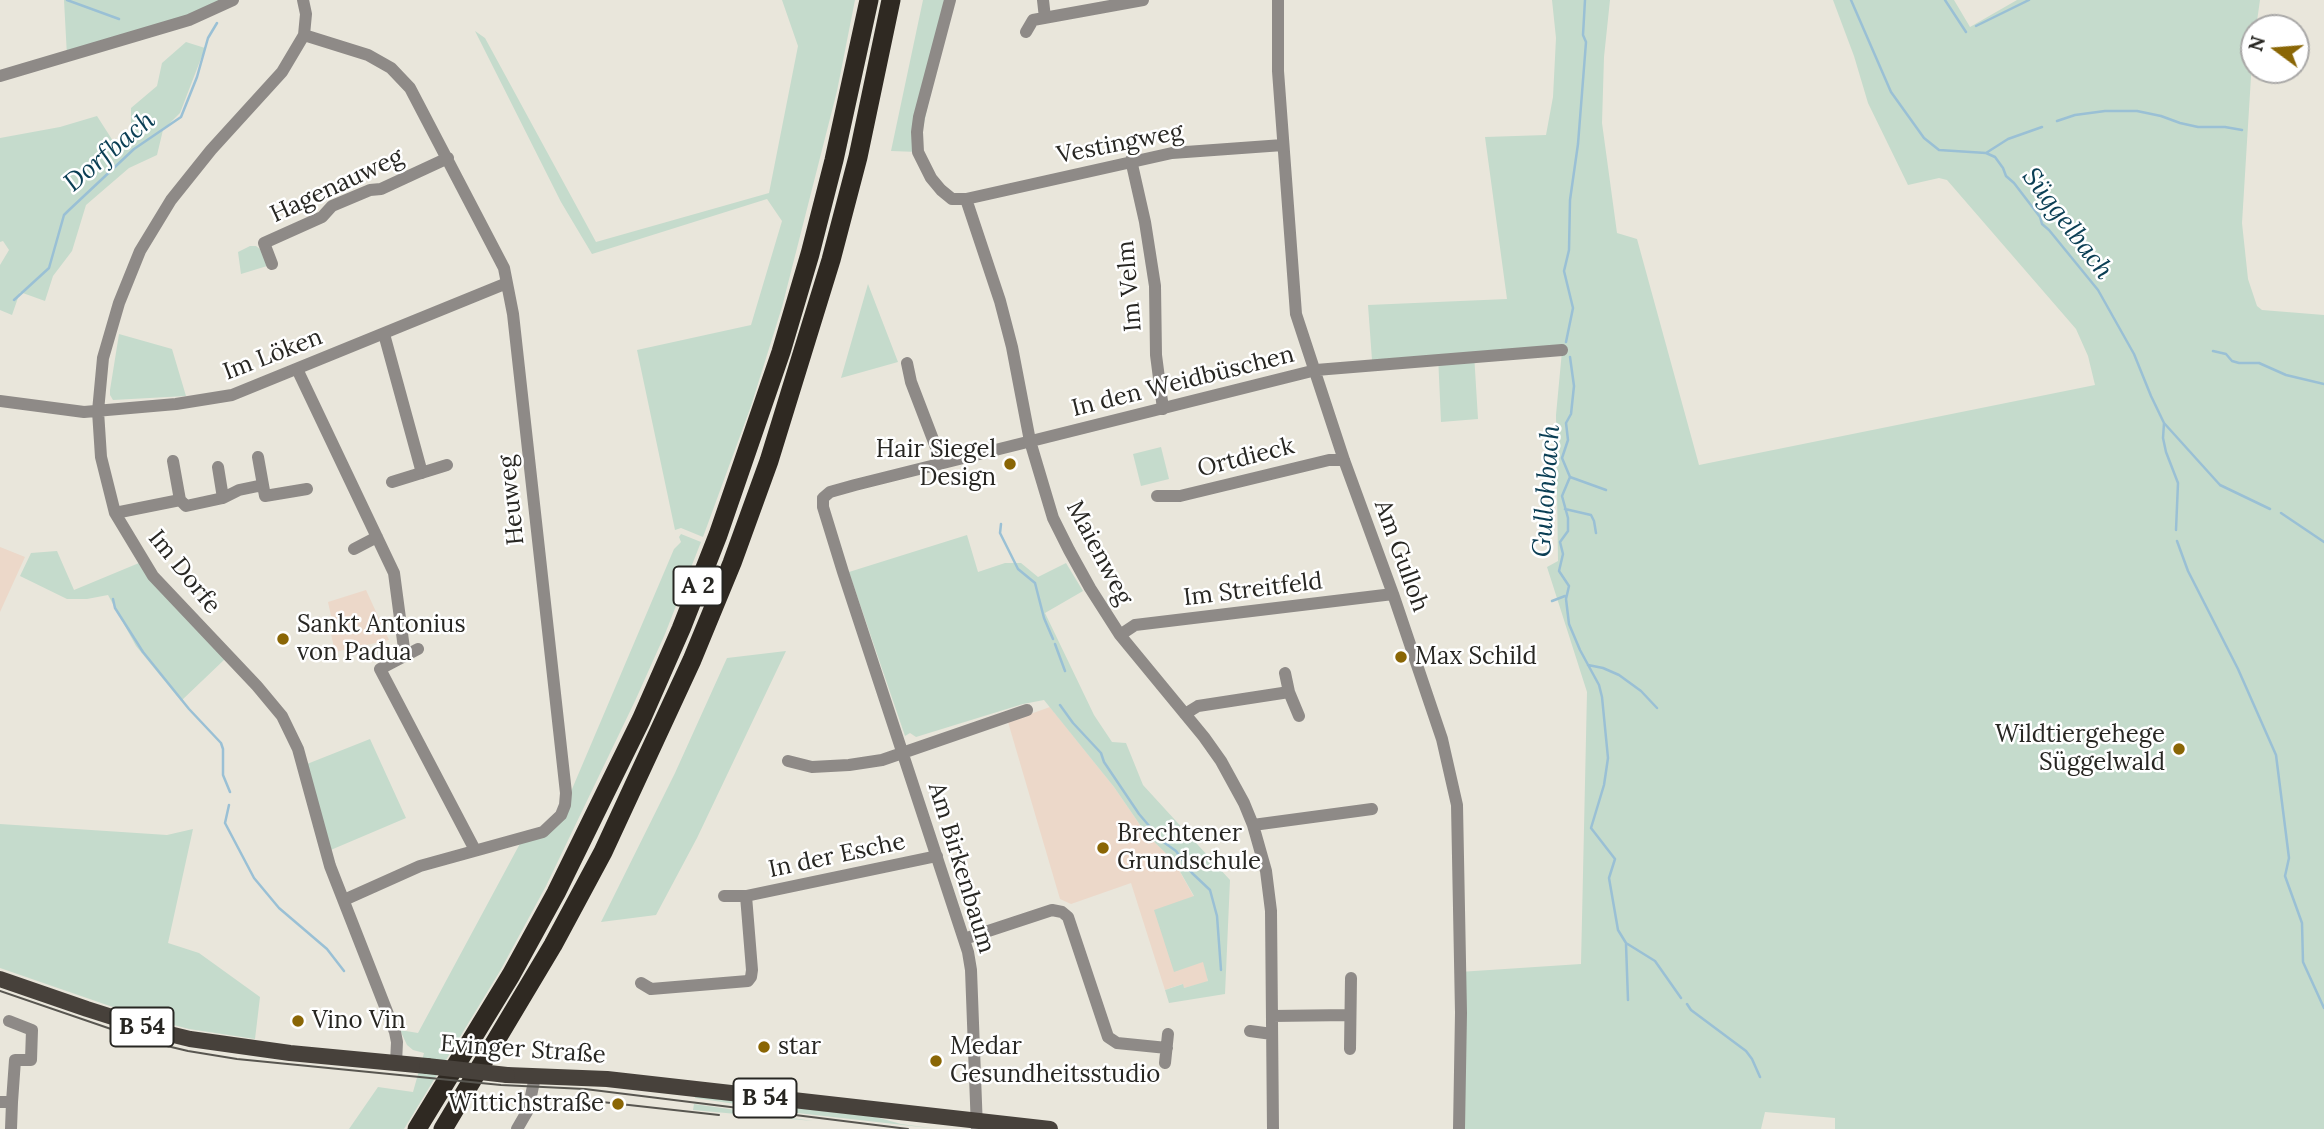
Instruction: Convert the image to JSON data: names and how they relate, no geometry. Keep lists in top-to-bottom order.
{
  "streets": {
    "highway": ["A 2"],
    "main road": ["B 54", "Evinger Straße"],
    "street": [
      "Vestingweg",
      "Hagenauweg",
      "Im Velm",
      "Im Löken",
      "In den Weidbüschen",
      "Ortdieck",
      "Heuweg",
      "Maienweg",
      "Am Gulloh",
      "Im Dorfe",
      "Im Streitfeld",
      "In der Esche",
      "Am Birkenbaum"
    ]
  },
  "crossings": [
    ["Vestingweg", "Im Velm"],
    ["Vestingweg", "Maienweg"],
    ["Vestingweg", "Am Gulloh"],
    ["Hagenauweg", "Heuweg"],
    ["Im Velm", "In den Weidbüschen"],
    ["Im Löken", "Heuweg"],
    ["Im Löken", "Im Dorfe"],
    ["In den Weidbüschen", "Maienweg"],
    ["In den Weidbüschen", "Am Gulloh"],
    ["In den Weidbüschen", "Am Birkenbaum"],
    ["Ortdieck", "Am Gulloh"],
    ["Heuweg", "Im Dorfe"],
    ["Maienweg", "Im Streitfeld"],
    ["Am Gulloh", "Im Streitfeld"],
    ["Im Dorfe", "Evinger Straße"],
    ["In der Esche", "Am Birkenbaum"],
    ["Am Birkenbaum", "Evinger Straße"]
  ],
  "water": ["Dorfbach", "Süggelbach", "Gullohbach"],
  "places": [
    "Hair Siegel Design",
    "Sankt Antonius von Padua",
    "Max Schild",
    "Wildtiergehege Süggelwald",
    "Brechtener Grundschule",
    "Vino Vin",
    "star",
    "Medar Gesundheitsstudio",
    "Wittichstraße"
  ],
  "north": "left"
}
